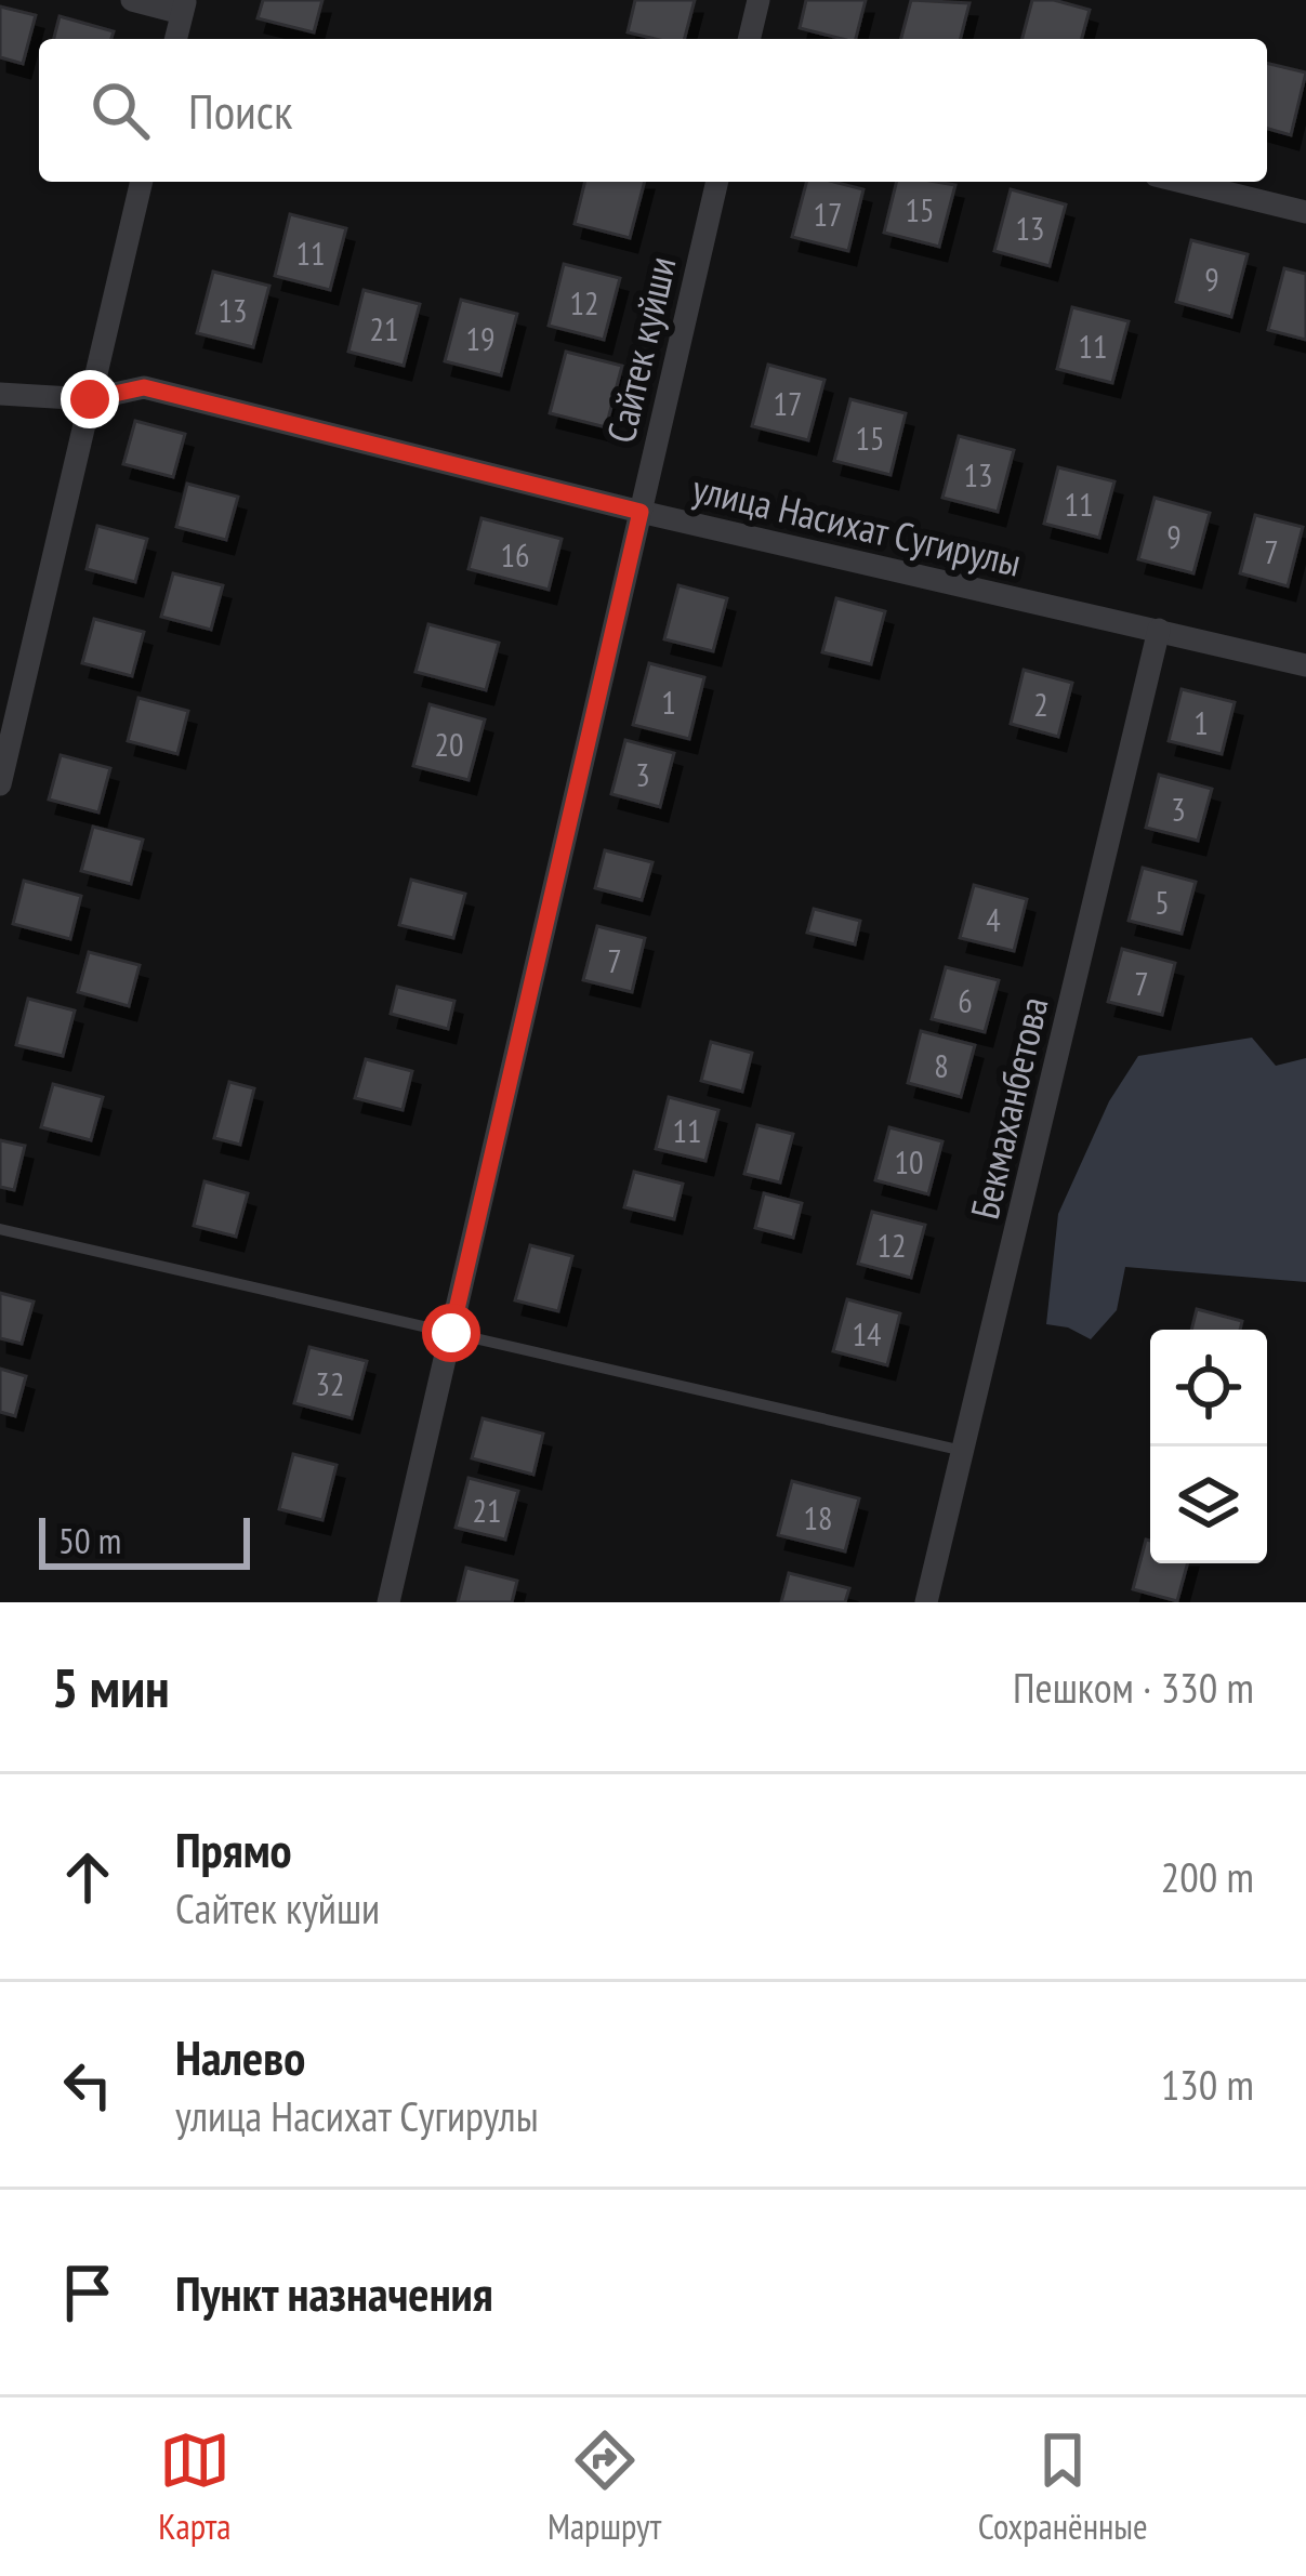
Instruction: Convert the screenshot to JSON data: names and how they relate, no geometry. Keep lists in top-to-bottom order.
{
  "streets": {
    "street": ["Сайтек куйши", "улица Насихат Сугирулы", "Бекмаханбетова"]
  },
  "crossings": [
    ["Сайтек куйши", "улица Насихат Сугирулы"],
    ["улица Насихат Сугирулы", "Бекмаханбетова"]
  ],
  "house_numbers": [
    "15",
    "17",
    "13",
    "11",
    "9",
    "12",
    "13",
    "21",
    "19",
    "11",
    "17",
    "15",
    "13",
    "11",
    "9",
    "7",
    "16",
    "1",
    "2",
    "1",
    "20",
    "3",
    "3",
    "5",
    "4",
    "7",
    "7",
    "6",
    "8",
    "11",
    "10",
    "12",
    "14",
    "32",
    "21",
    "18"
  ],
  "scale_bar": "50 m",
  "page": {
    "search": "Поиск",
    "scale": "50 m",
    "heading": ["5 мин", "Пешком · 330 m"],
    "list": [
      ["Прямо", "Сайтек куйши", "200 m"],
      ["Налево", "улица Насихат Сугирулы", "130 m"],
      "Пункт назначения"
    ],
    "nav": ["Карта", "Маршрут", "Сохранённые"]
  }
}
